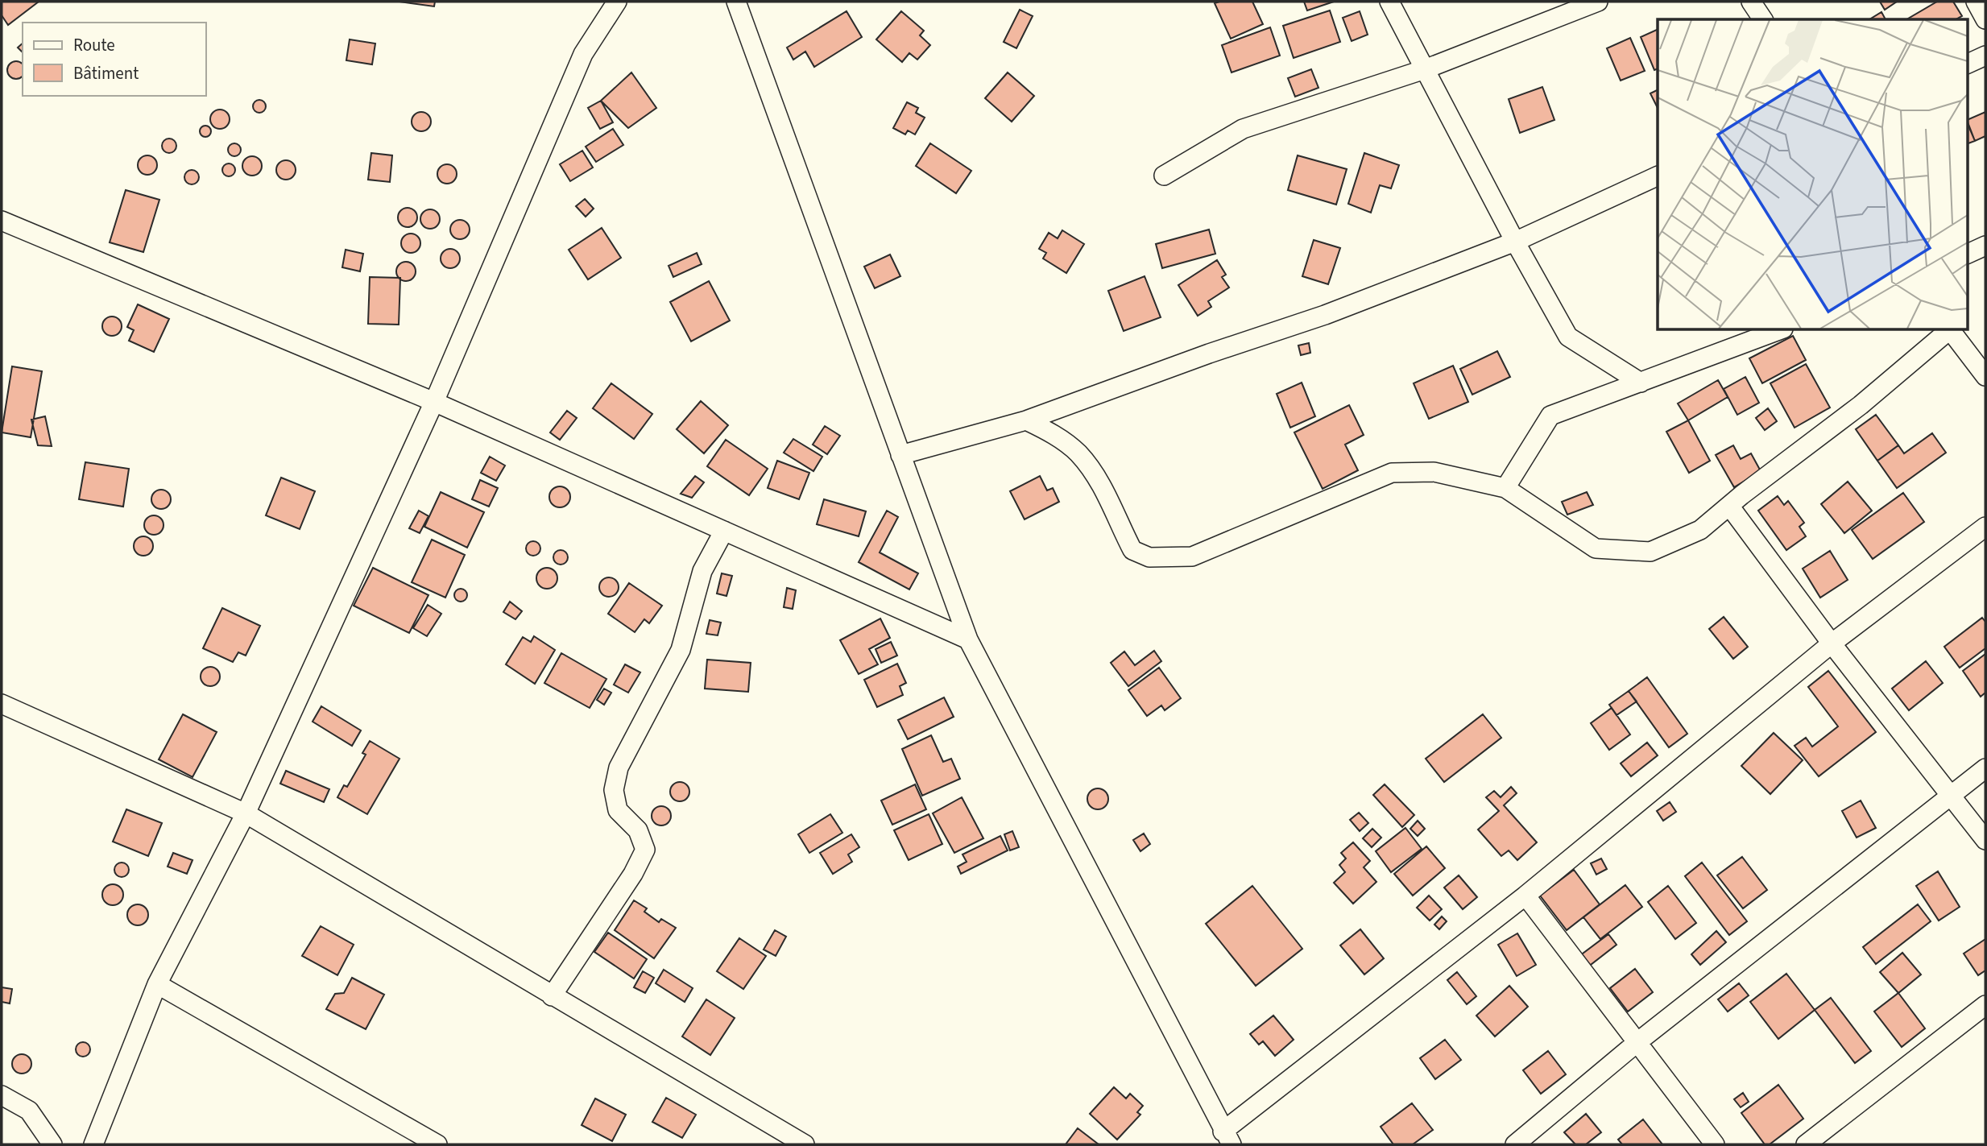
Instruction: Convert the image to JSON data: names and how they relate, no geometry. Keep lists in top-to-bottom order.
{
  "legend": ["Route", "Bâtiment"]
}
